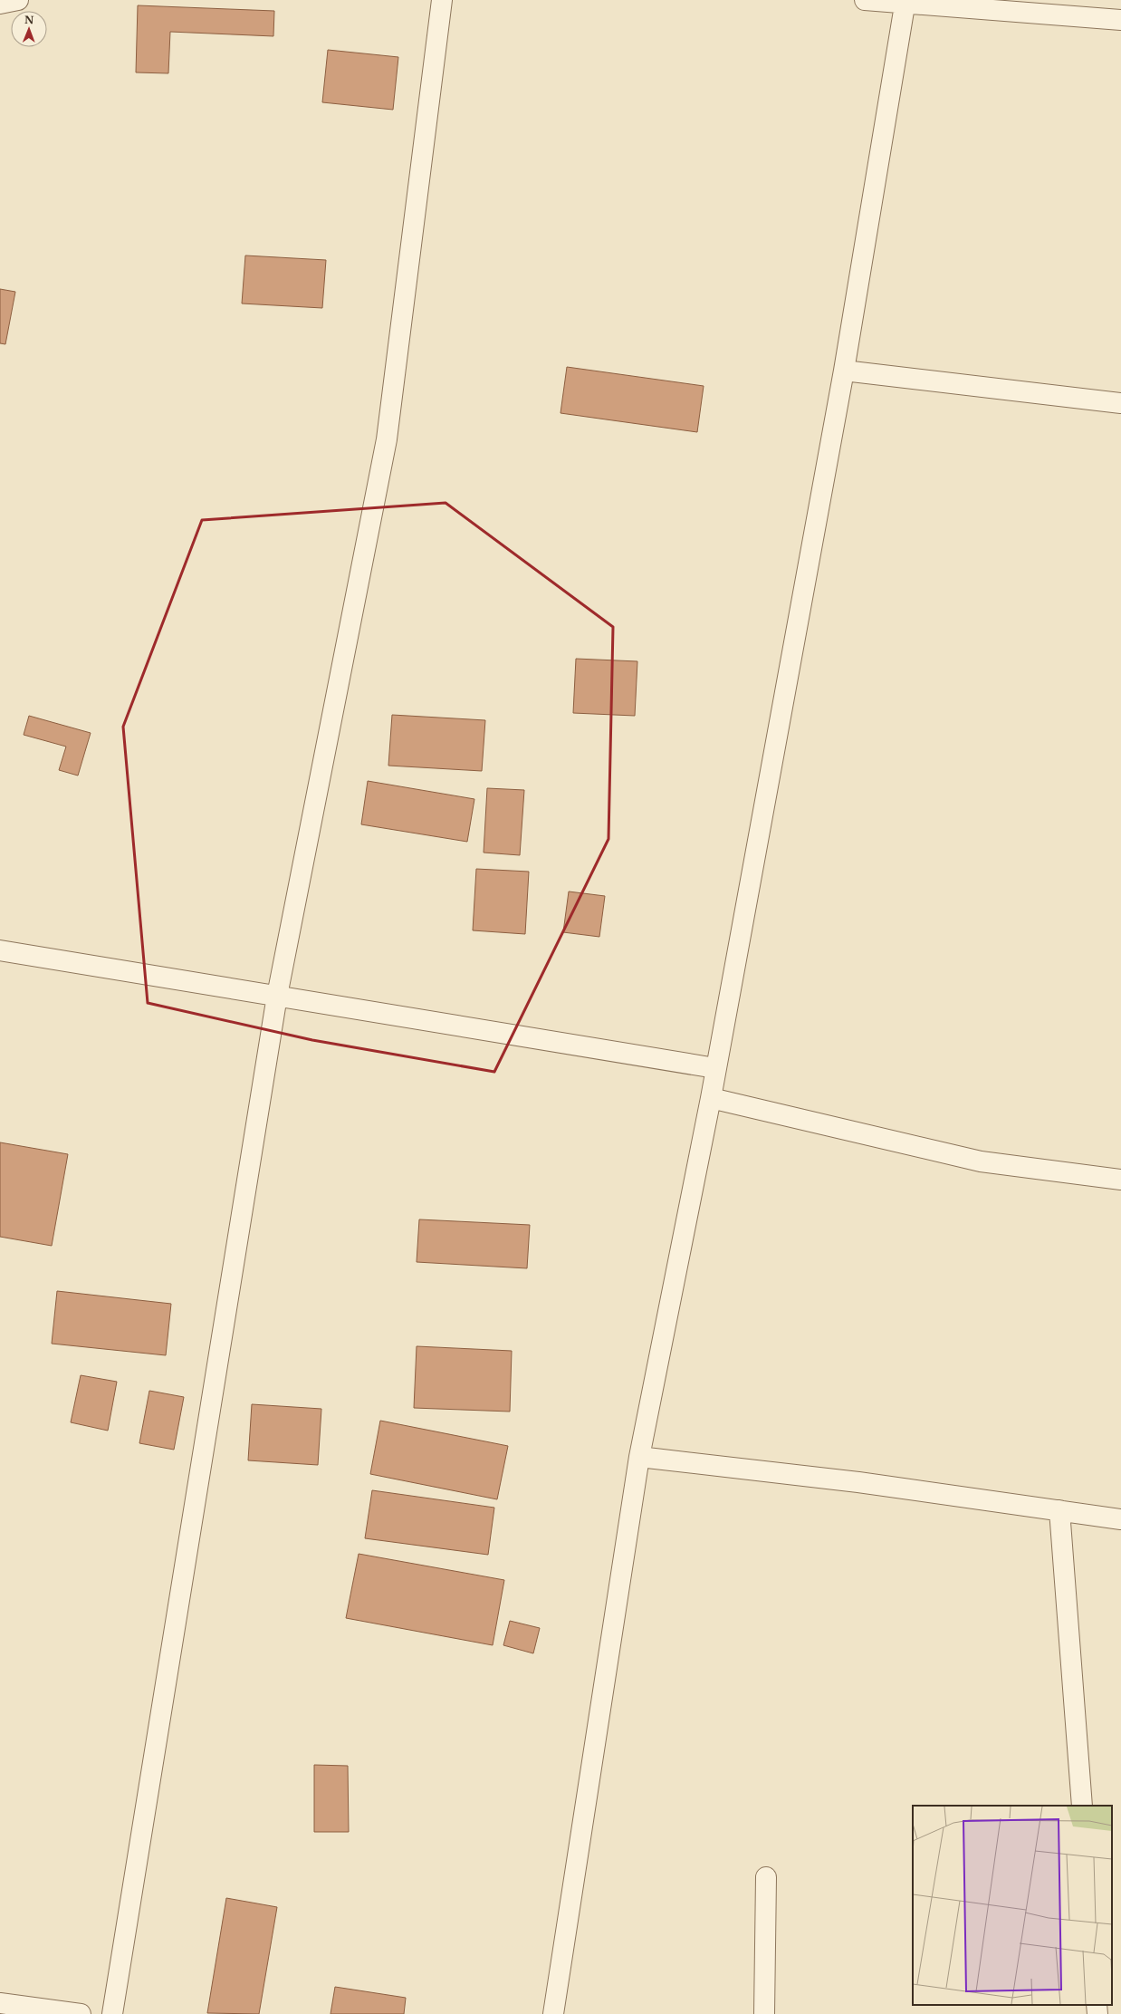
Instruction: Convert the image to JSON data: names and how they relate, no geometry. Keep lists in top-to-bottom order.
{
  "north": "top"
}
